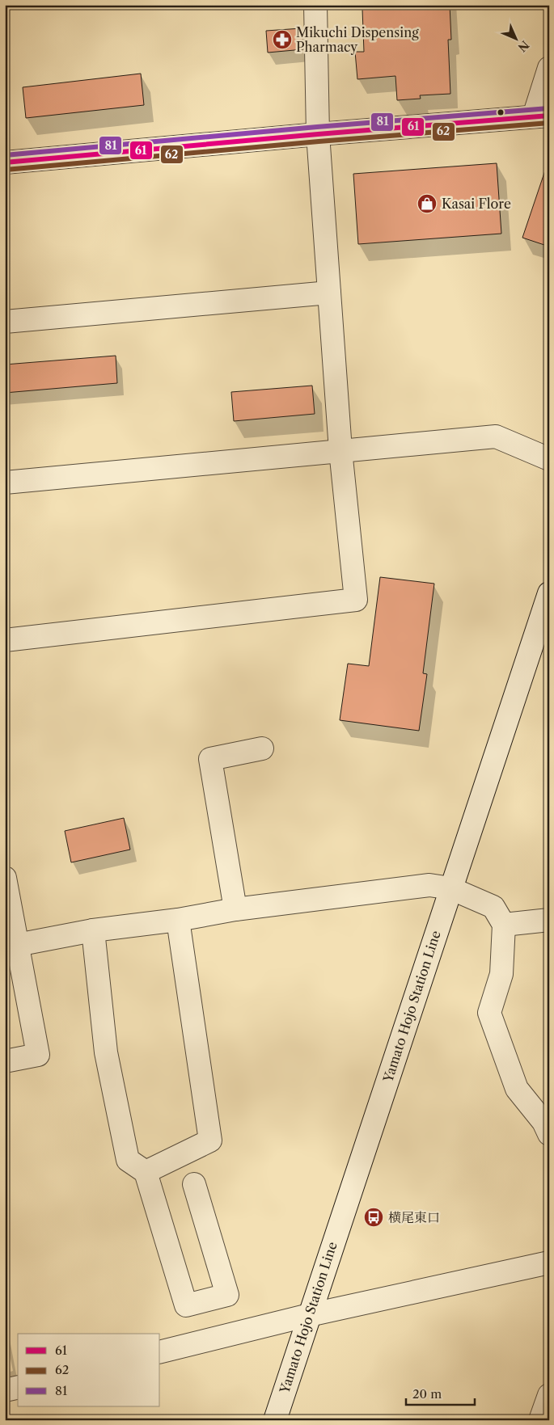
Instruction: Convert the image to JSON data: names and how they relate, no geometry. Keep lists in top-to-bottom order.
{
  "streets": {
    "street": ["Yamato Hojo Station Line"]
  },
  "places": {
    "pharmacy": ["Mikuchi Dispensing Pharmacy"],
    "shop": ["Kasai Flore"],
    "bus stop": ["横尾東口"]
  },
  "lines": ["transit line 81", "transit line 61", "transit line 62"],
  "legend": ["61", "62", "81"],
  "scale_bar": "20 m",
  "north": "bottom right"
}
